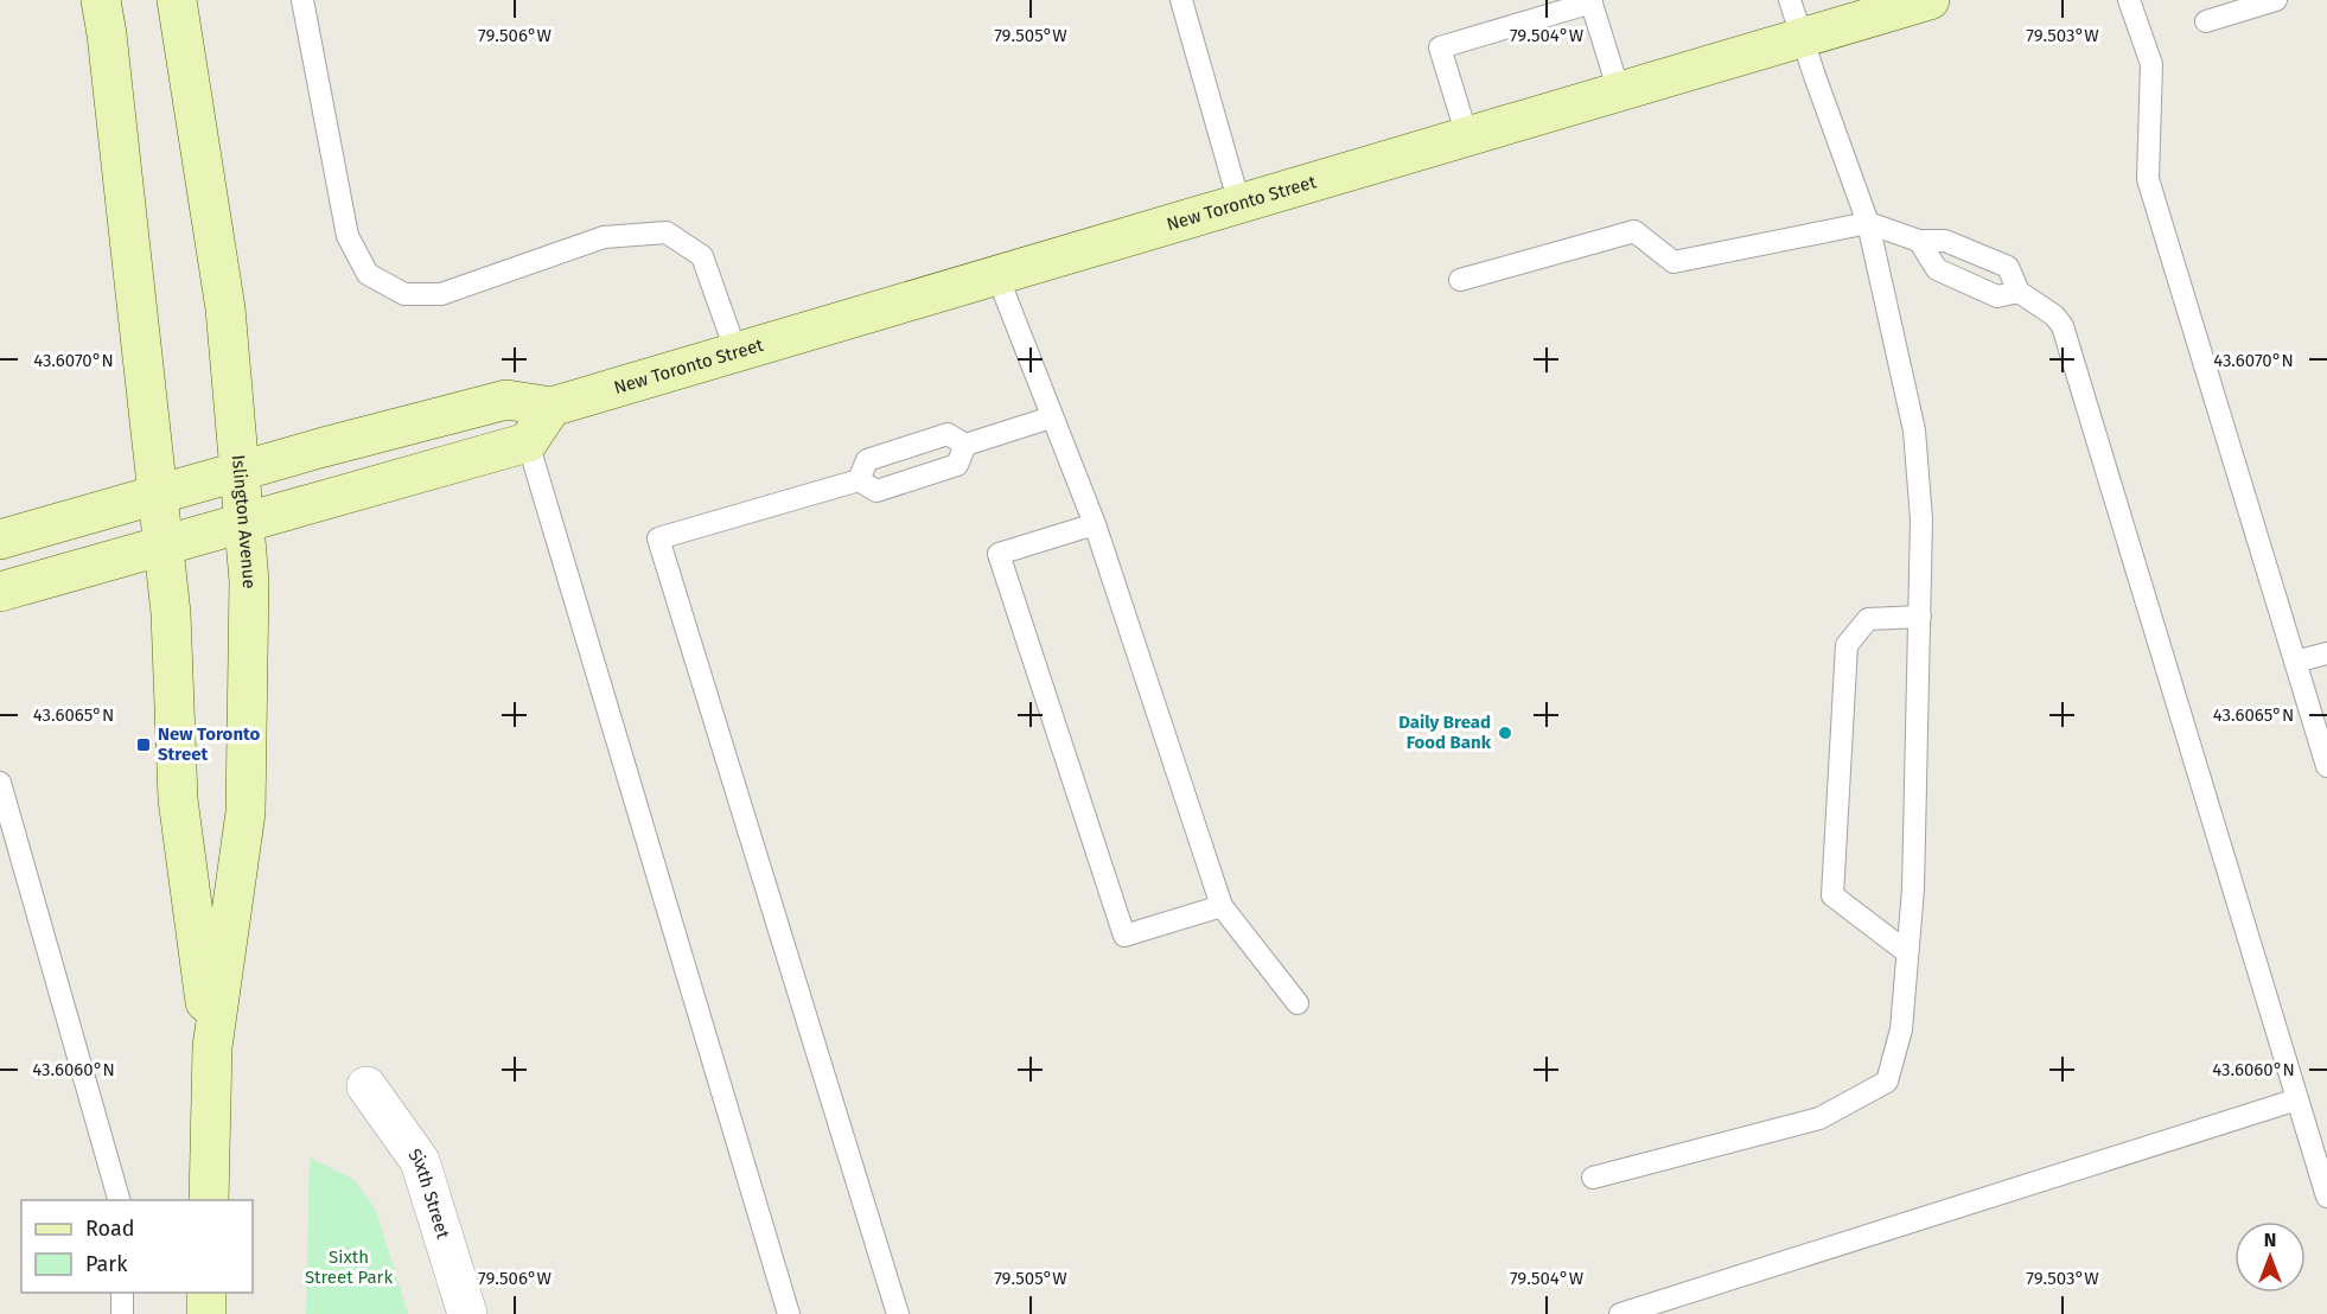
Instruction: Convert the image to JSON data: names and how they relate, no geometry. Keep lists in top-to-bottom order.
{
  "streets": {
    "street": ["New Toronto Street", "Islington Avenue", "Sixth Street"]
  },
  "crossings": [
    ["New Toronto Street", "Islington Avenue"]
  ],
  "parks": ["Sixth Street Park"],
  "places": {
    "other": ["Daily Bread Food Bank"],
    "transit": ["New Toronto Street"]
  },
  "legend": ["Road", "Park"],
  "north": "top",
  "coordinates": [
    "79.506°W",
    "79.505°W",
    "79.504°W",
    "79.503°W",
    "43.6070°N",
    "43.6065°N",
    "43.6060°N"
  ]
}
